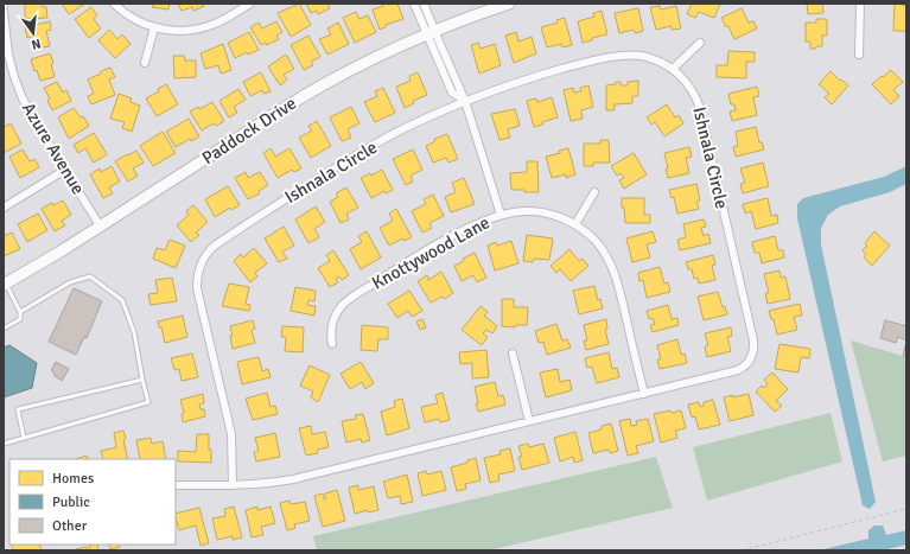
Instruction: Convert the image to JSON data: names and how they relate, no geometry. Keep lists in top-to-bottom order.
{
  "streets": {
    "street": [
      "Paddock Drive",
      "Azure Avenue",
      "Ishnala Circle",
      "Knottywood Lane"
    ]
  },
  "crossings": [
    ["Paddock Drive", "Azure Avenue"],
    ["Ishnala Circle", "Knottywood Lane"]
  ],
  "legend": ["Homes", "Public", "Other"],
  "north": "bottom"
}
